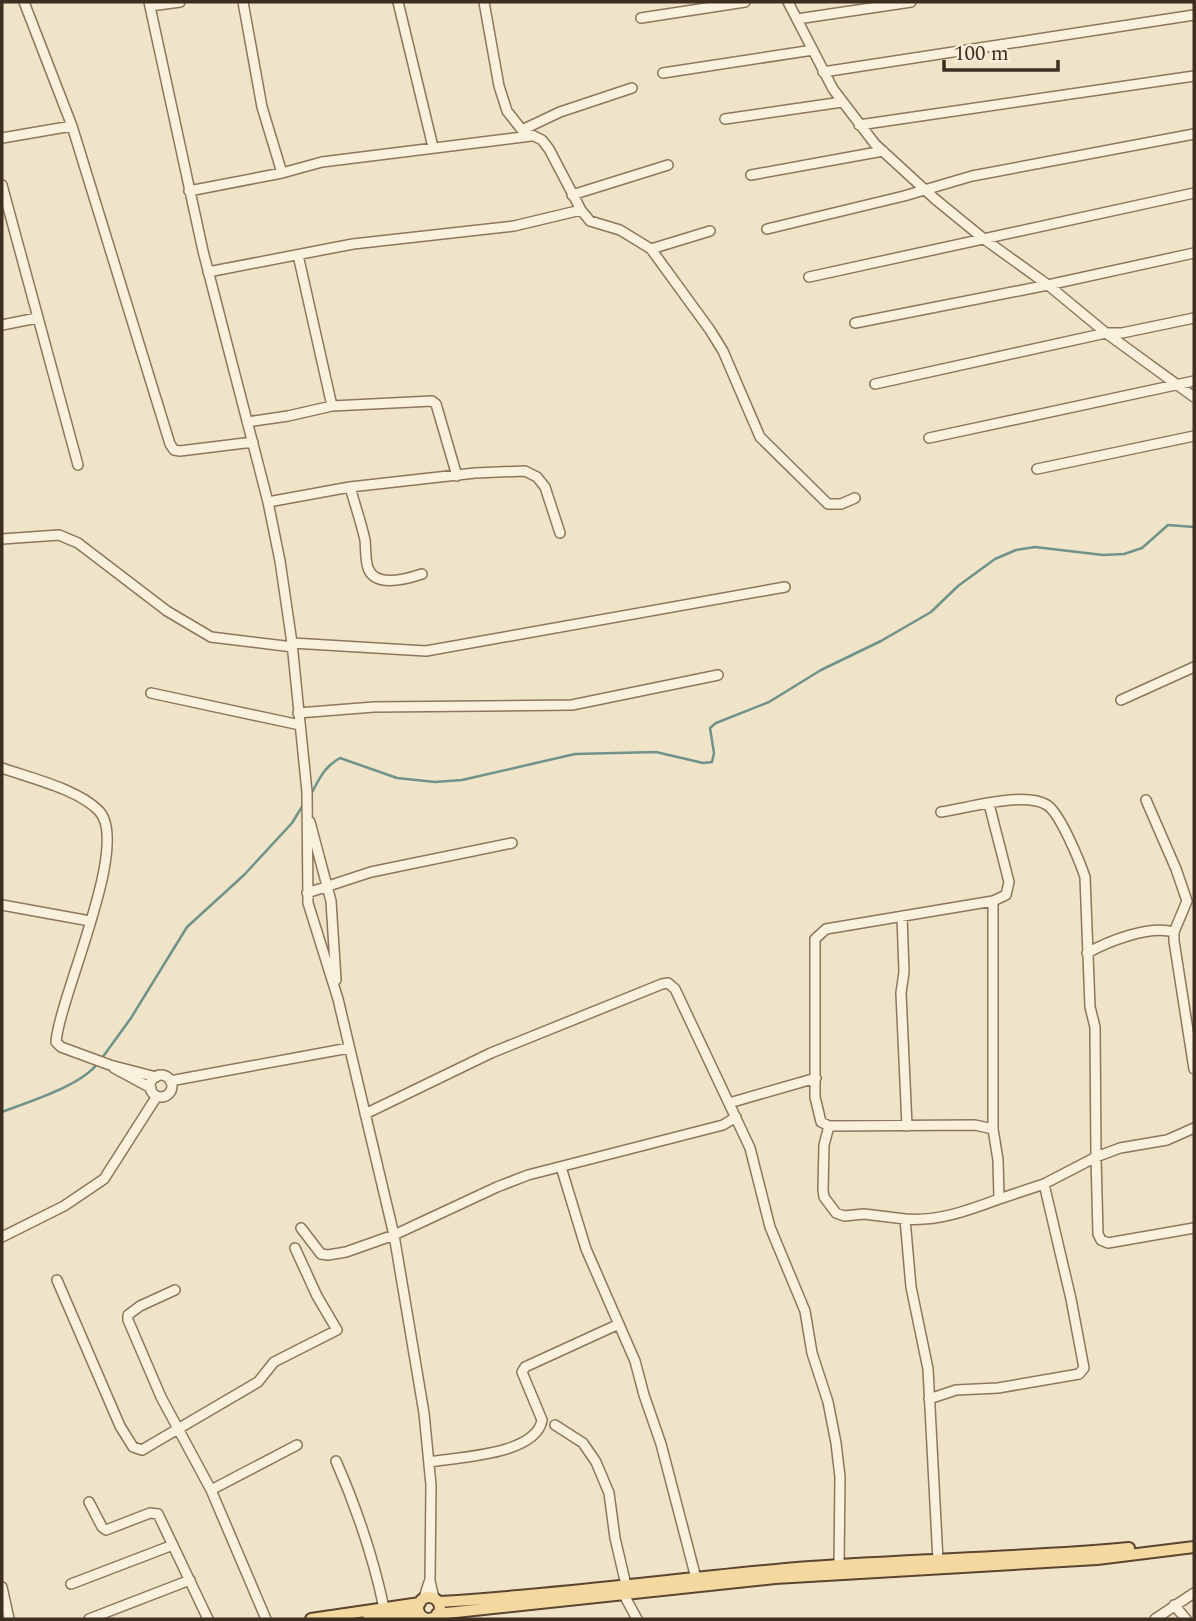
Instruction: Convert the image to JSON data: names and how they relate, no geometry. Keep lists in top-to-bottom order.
{
  "scale_bar": "100 m"
}
